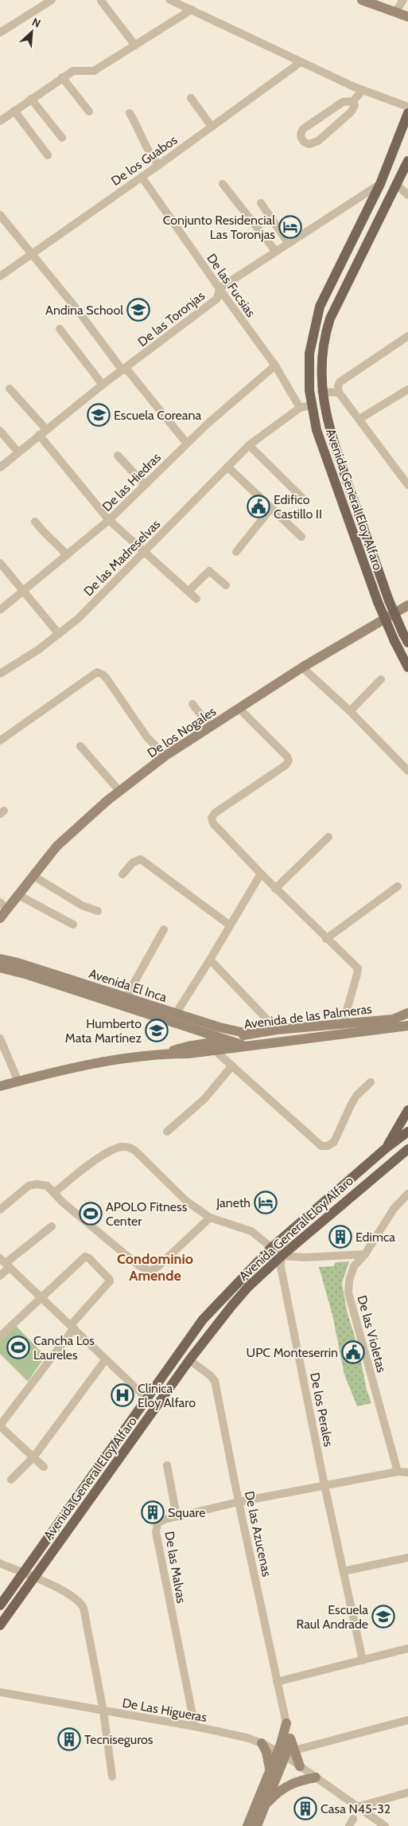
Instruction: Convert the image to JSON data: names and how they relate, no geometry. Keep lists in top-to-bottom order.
{
  "streets": {
    "main road": ["Avenida General Eloy Alfaro"],
    "street": [
      "De los Guabos",
      "De las Fucsias",
      "De las Toronjas",
      "De las Hiedras",
      "De las Madreselvas",
      "De los Nogales",
      "Avenida El Inca",
      "Avenida de las Palmeras",
      "De las Violetas",
      "De los Perales",
      "De las Azucenas",
      "De las Malvas",
      "De Las Higueras"
    ]
  },
  "crossings": [
    ["De los Guabos", "De las Fucsias"],
    ["De las Fucsias", "De las Toronjas"],
    ["De las Fucsias", "De las Hiedras"],
    ["De las Fucsias", "De las Madreselvas"],
    ["De las Toronjas", "Avenida General Eloy Alfaro"],
    ["Avenida General Eloy Alfaro", "De los Perales"],
    ["Avenida General Eloy Alfaro", "De las Azucenas"],
    ["Avenida El Inca", "Avenida de las Palmeras"],
    ["De las Violetas", "De las Malvas"],
    ["De los Perales", "De las Malvas"],
    ["De las Azucenas", "De las Malvas"],
    ["De las Azucenas", "De Las Higueras"],
    ["De las Malvas", "De Las Higueras"]
  ],
  "districts": ["Condominio Amende"],
  "places": {
    "hotel": ["Conjunto Residencial Las Toronjas", "Janeth"],
    "school or university": [
      "Andina School",
      "Escuela Coreana",
      "Humberto Mata Martínez",
      "Escuela Raul Andrade"
    ],
    "public building": ["Edifico Castillo II", "UPC Monteserrin"],
    "sports": ["APOLO Fitness Center", "Cancha Los Laureles"],
    "building": [
      "Edimca",
      "Square",
      "Tecniseguros",
      "Casa N45-32"
    ],
    "hospital": ["Clínica Eloy Alfaro"]
  },
  "north": "top right"
}
